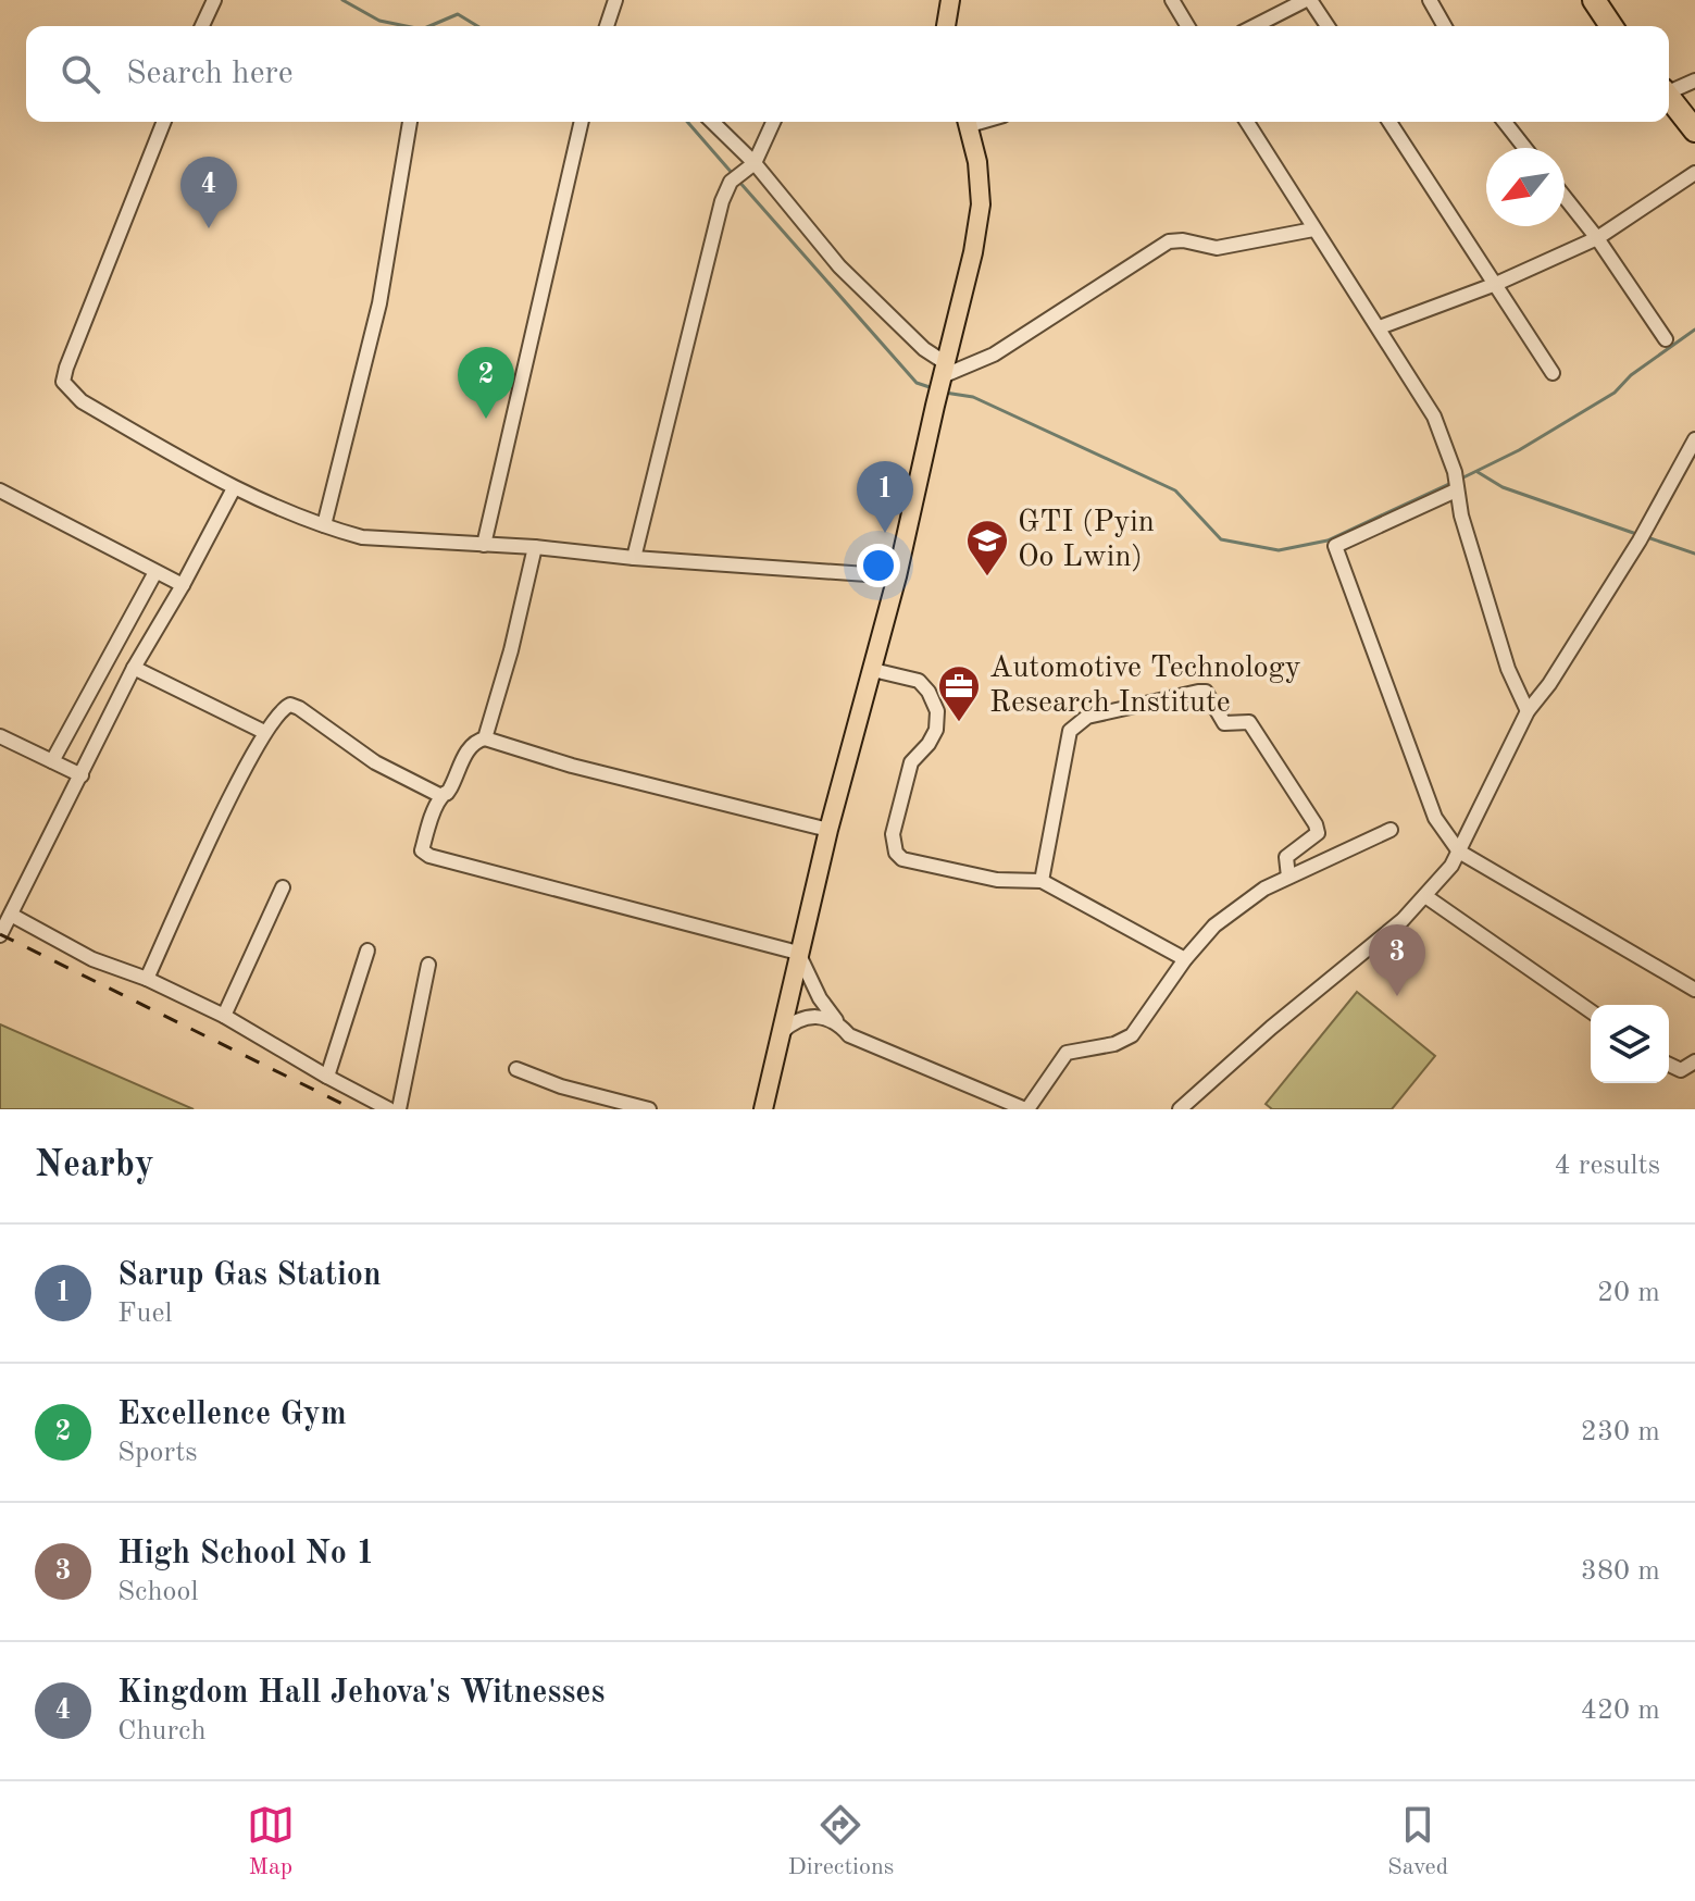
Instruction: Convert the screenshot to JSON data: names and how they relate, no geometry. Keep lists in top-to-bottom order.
{
  "places": {
    "school or university": ["GTI (Pyin Oo Lwin)"],
    "office": ["Automotive Technology Research Institute"]
  },
  "north": "bottom left",
  "page": {
    "search": "Search here",
    "pins": [
      "4",
      "2",
      "1",
      "3"
    ],
    "heading": ["Nearby", "4 results"],
    "list": [
      {
        "mark": "1",
        "name": "Sarup Gas Station",
        "note": "Fuel",
        "value": "20 m"
      },
      {
        "mark": "2",
        "name": "Excellence Gym",
        "note": "Sports",
        "value": "230 m"
      },
      {
        "mark": "3",
        "name": "High School No 1",
        "note": "School",
        "value": "380 m"
      },
      {
        "mark": "4",
        "name": "Kingdom Hall Jehova's Witnesses",
        "note": "Church",
        "value": "420 m"
      }
    ],
    "nav": ["Map", "Directions", "Saved"]
  }
}
